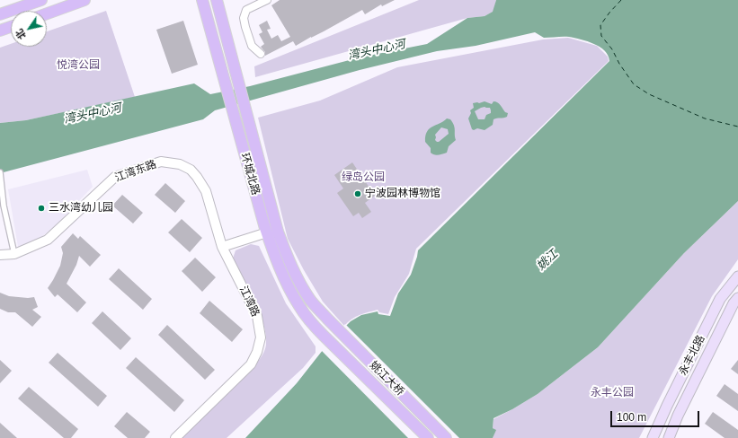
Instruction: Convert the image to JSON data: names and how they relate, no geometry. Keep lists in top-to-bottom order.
{
  "streets": {
    "main road": ["环城北路", "永丰北路", "姚江大桥"],
    "street": ["江湾东路", "江湾路"]
  },
  "crossings": [
    ["江湾东路", "江湾路"],
    ["环城北路", "姚江大桥"]
  ],
  "water": ["湾头中心河", "姚江"],
  "parks": ["悦湾公园", "绿岛公园", "永丰公园"],
  "places": ["宁波园林博物馆", "三水湾幼儿园"],
  "scale_bar": "100 m",
  "north": "bottom left"
}
